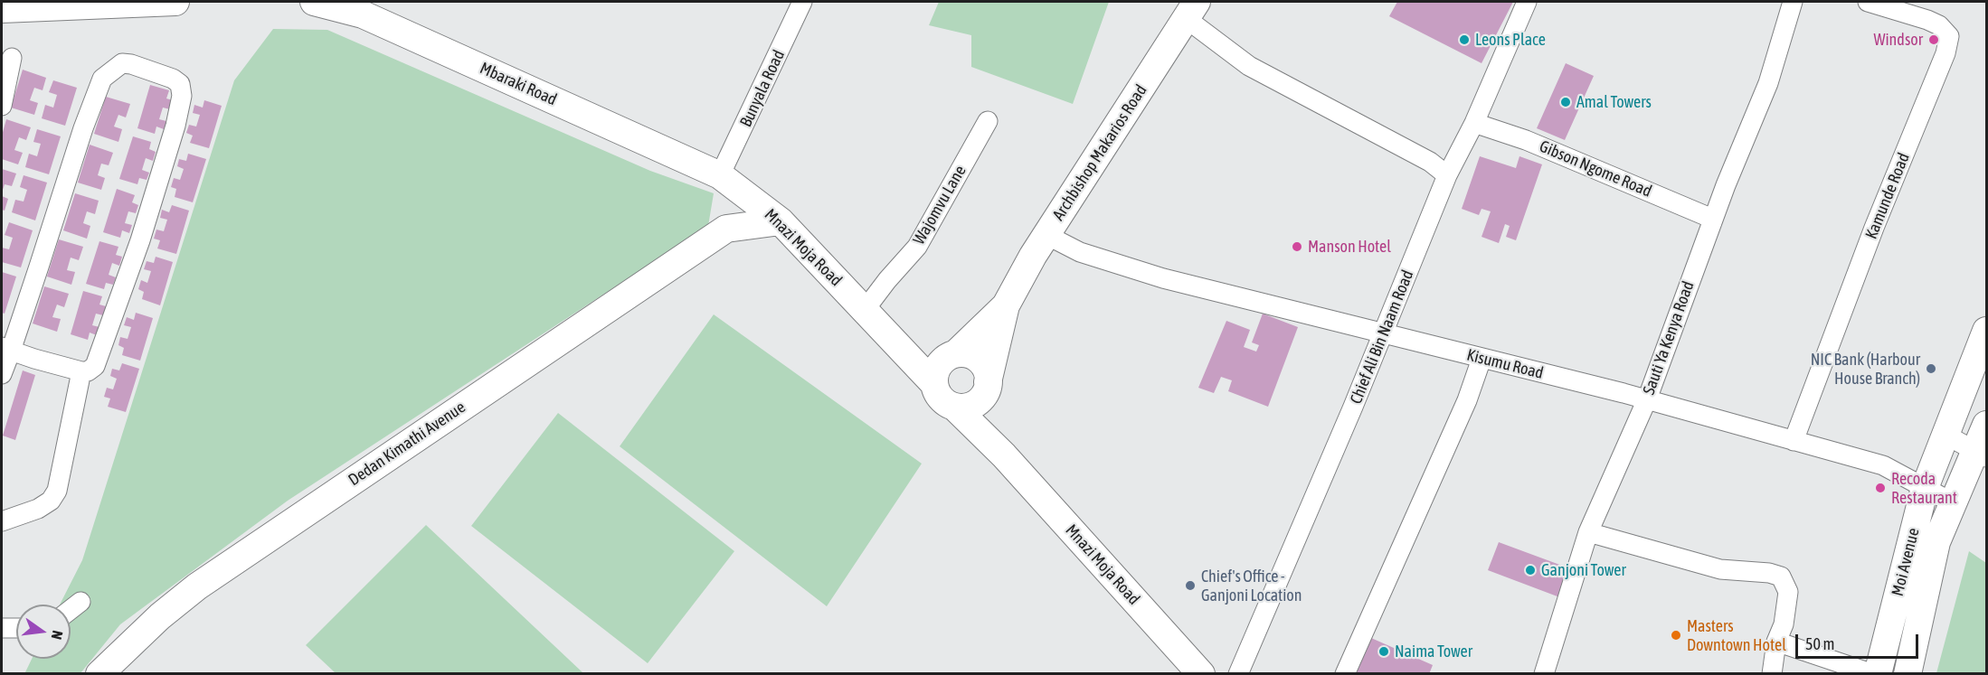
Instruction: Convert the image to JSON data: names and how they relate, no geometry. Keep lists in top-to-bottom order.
{
  "streets": {
    "main road": [
      "Mbaraki Road",
      "Archbishop Makarios Road",
      "Mnazi Moja Road",
      "Dedan Kimathi Avenue",
      "Moi Avenue"
    ],
    "street": [
      "Bunyala Road",
      "Gibson Ngome Road",
      "Kamunde Road",
      "Wajomvu Lane",
      "Chief Ali Bin Naam Road",
      "Sauti Ya Kenya Road",
      "Kisumu Road"
    ]
  },
  "crossings": [
    ["Mbaraki Road", "Bunyala Road"],
    ["Mbaraki Road", "Mnazi Moja Road"],
    ["Bunyala Road", "Mnazi Moja Road"],
    ["Archbishop Makarios Road", "Kisumu Road"],
    ["Gibson Ngome Road", "Chief Ali Bin Naam Road"],
    ["Gibson Ngome Road", "Sauti Ya Kenya Road"],
    ["Kamunde Road", "Kisumu Road"],
    ["Wajomvu Lane", "Mnazi Moja Road"],
    ["Mnazi Moja Road", "Dedan Kimathi Avenue"],
    ["Chief Ali Bin Naam Road", "Kisumu Road"],
    ["Sauti Ya Kenya Road", "Kisumu Road"],
    ["Kisumu Road", "Moi Avenue"]
  ],
  "places": [
    "Leons Place",
    "Windsor",
    "Amal Towers",
    "Manson Hotel",
    "NIC Bank (Harbour House Branch)",
    "Recoda Restaurant",
    "Ganjoni Tower",
    "Chief's Office - Ganjoni Location",
    "Masters Downtown Hotel",
    "Naima Tower"
  ],
  "scale_bar": "50 m",
  "north": "right"
}
